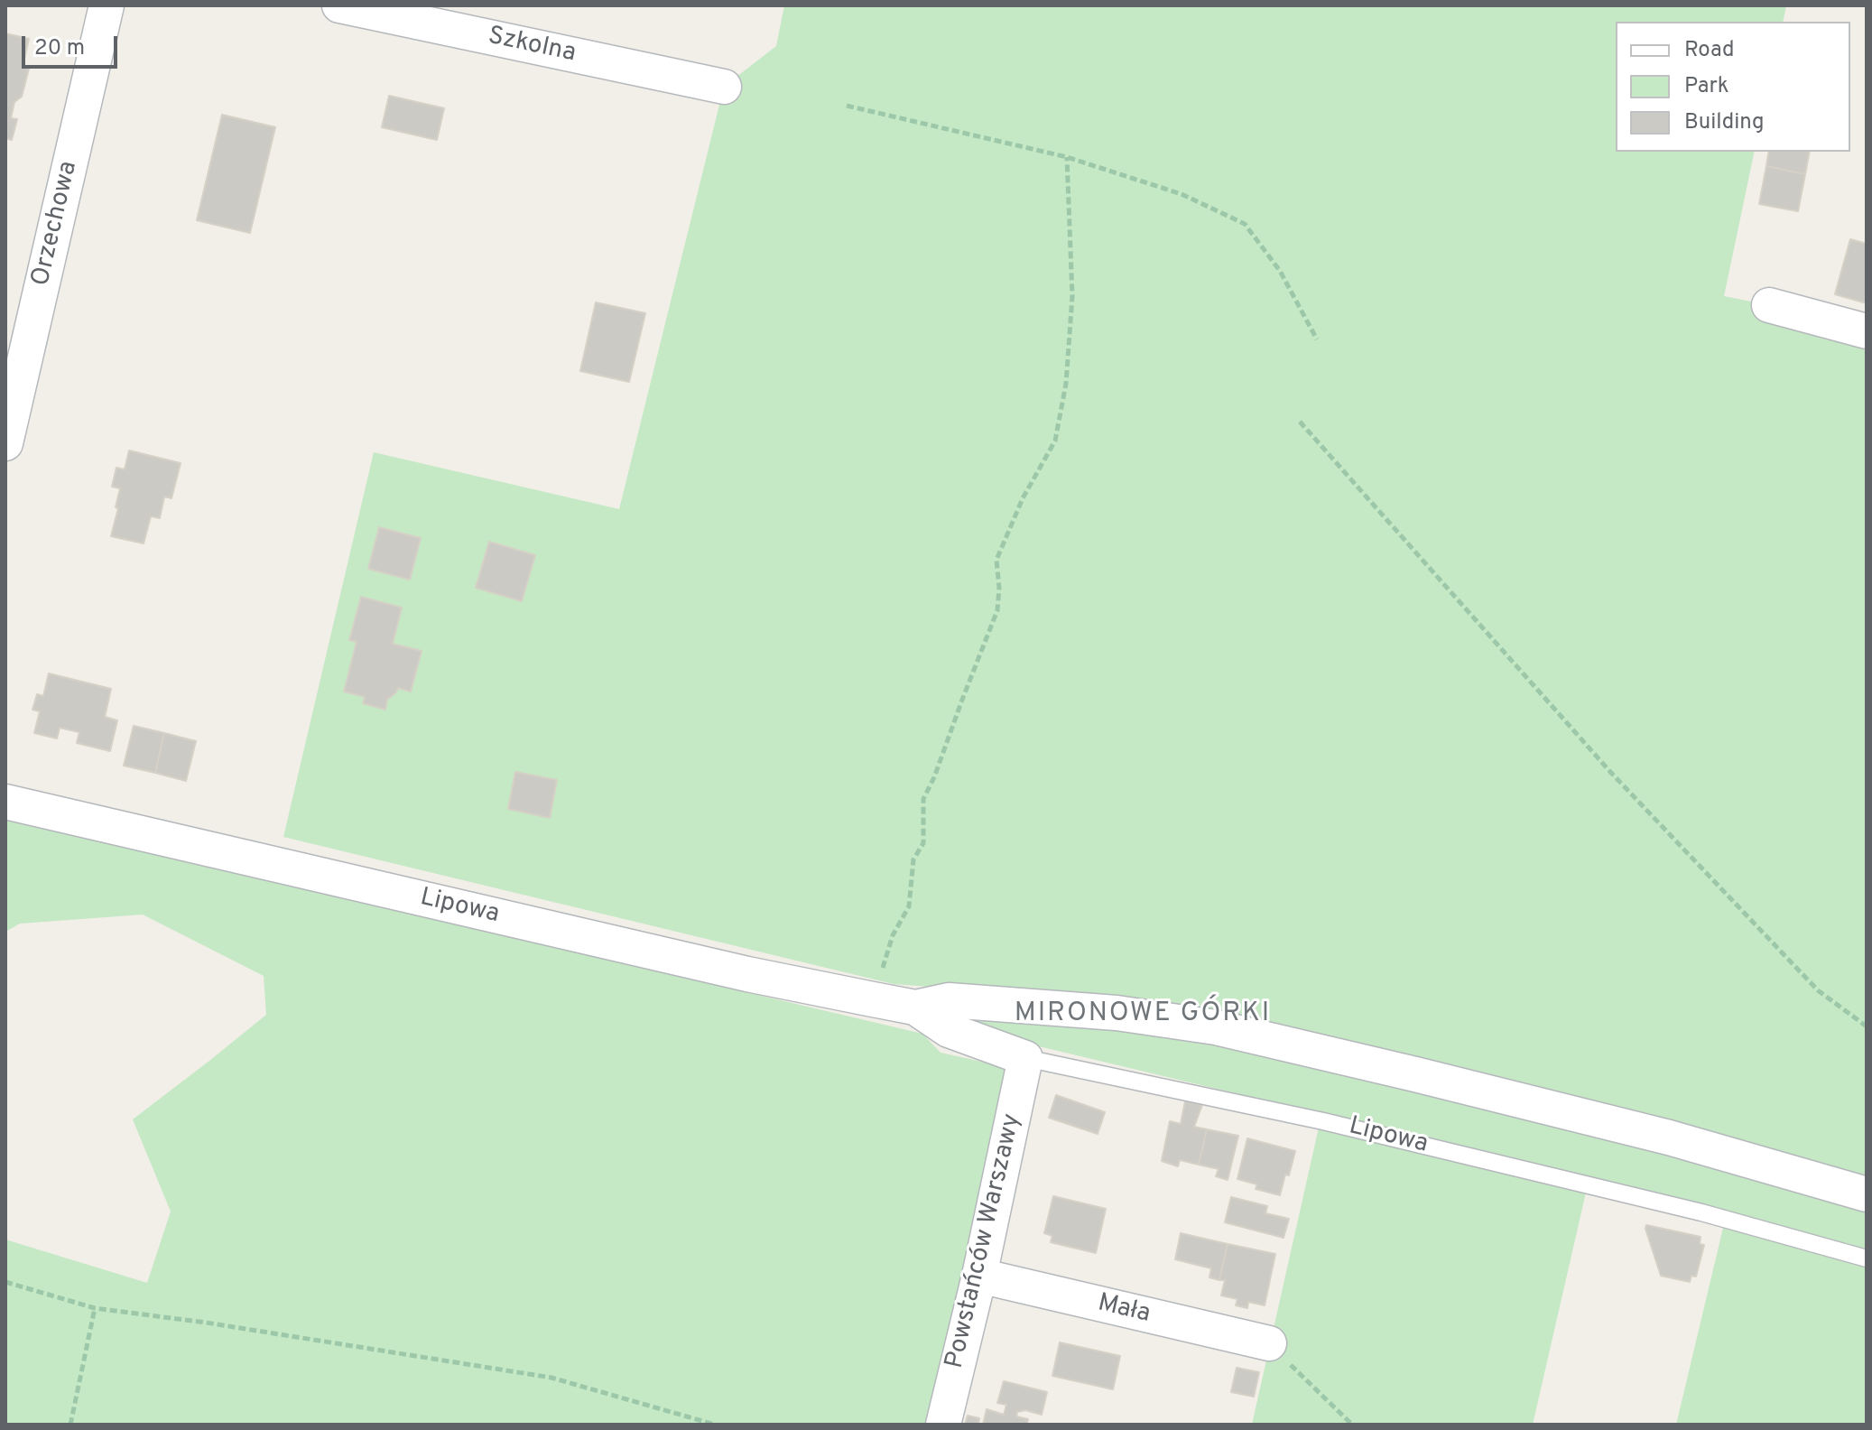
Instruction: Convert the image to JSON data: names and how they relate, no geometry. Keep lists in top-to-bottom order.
{
  "streets": {
    "street": [
      "Szkolna",
      "Orzechowa",
      "Lipowa",
      "Powstańców Warszawy",
      "Mała"
    ]
  },
  "crossings": [
    ["Lipowa", "Powstańców Warszawy"],
    ["Powstańców Warszawy", "Mała"]
  ],
  "districts": ["MIRONOWE GÓRKI"],
  "legend": ["Road", "Park", "Building"],
  "scale_bar": "20 m"
}
